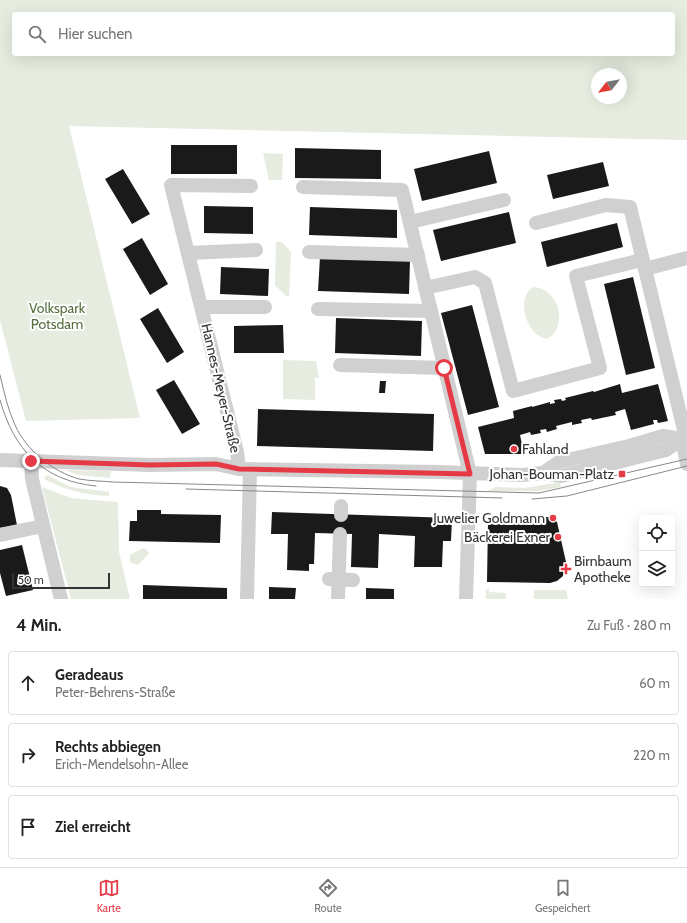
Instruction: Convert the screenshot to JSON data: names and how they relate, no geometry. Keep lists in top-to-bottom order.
{
  "streets": {
    "street": ["Hannes-Meyer-Straße"]
  },
  "parks": ["Volkspark Potsdam"],
  "places": {
    "other": ["Fahland", "Juwelier Goldmann", "Bäckerei Exner"],
    "transit": ["Johan-Bouman-Platz"],
    "health": ["Birnbaum Apotheke"]
  },
  "scale_bar": "50 m",
  "north": "bottom left",
  "page": {
    "search": "Hier suchen",
    "scale": "50 m",
    "heading": ["4 Min.", "Zu Fuß · 280 m"],
    "list": [
      ["Geradeaus", "Peter-Behrens-Straße", "60 m"],
      ["Rechts abbiegen", "Erich-Mendelsohn-Allee", "220 m"],
      "Ziel erreicht"
    ],
    "nav": ["Karte", "Route", "Gespeichert"]
  }
}
